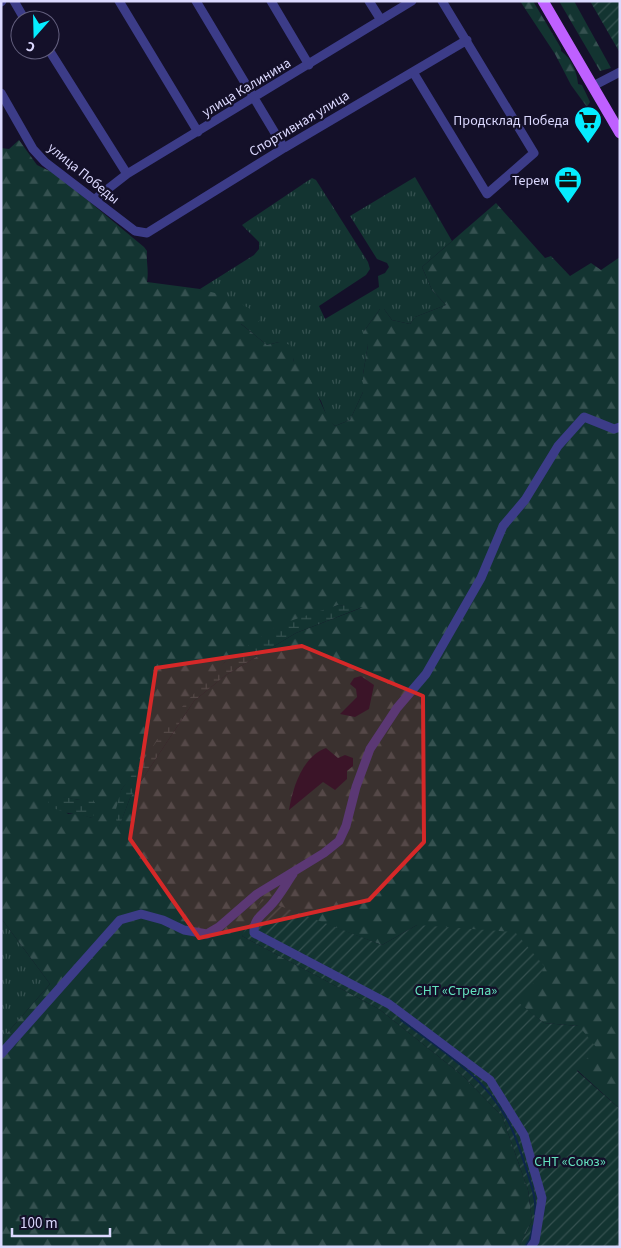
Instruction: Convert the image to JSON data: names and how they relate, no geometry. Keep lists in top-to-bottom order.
{
  "streets": {
    "street": ["улица Калинина", "Спортивная улица", "улица Победы"]
  },
  "crossings": [
    ["улица Калинина", "улица Победы"],
    ["Спортивная улица", "улица Победы"]
  ],
  "parks": ["СНТ «Стрела»", "СНТ «Союз»"],
  "places": {
    "supermarket": ["Продсклад Победа"],
    "office": ["Терем"]
  },
  "scale_bar": "100 m",
  "north": "bottom"
}
